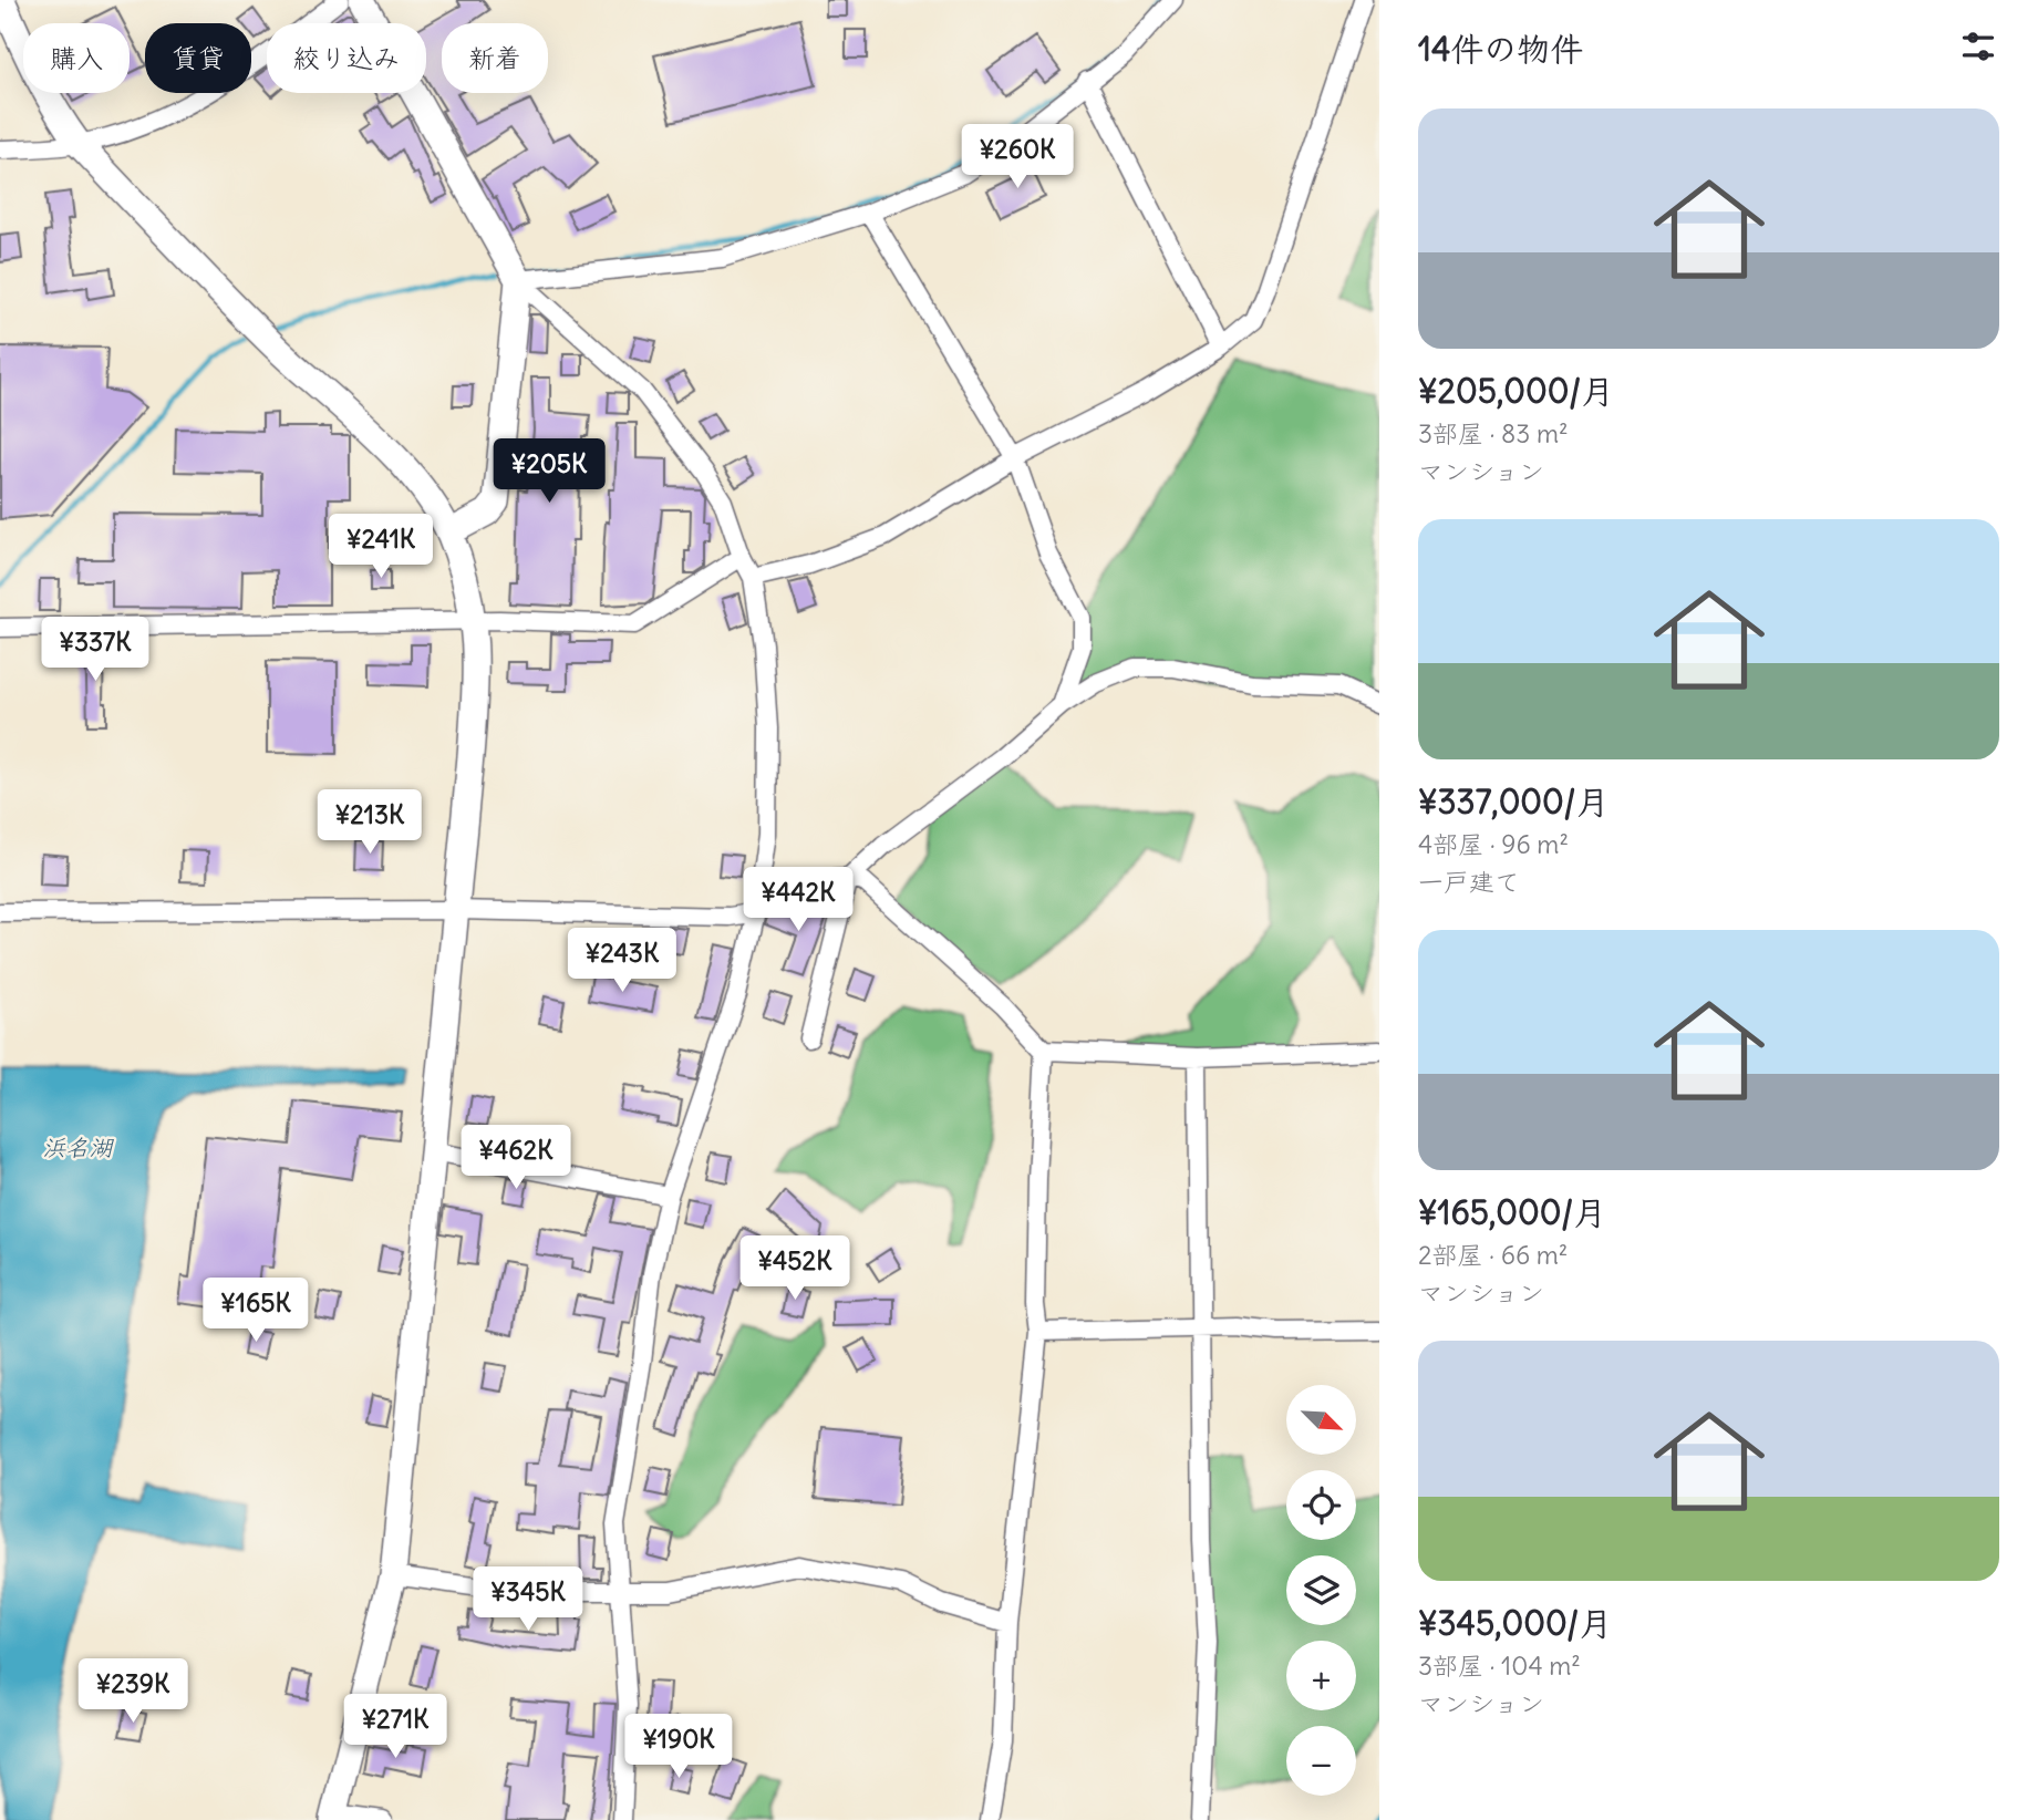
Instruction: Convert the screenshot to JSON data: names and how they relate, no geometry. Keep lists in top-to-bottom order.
{
  "water": ["浜名湖"],
  "north": "bottom right",
  "page": {
    "heading": "14件の物件",
    "chip": [
      "購入",
      "賃貸",
      "絞り込み",
      "新着"
    ],
    "list": [
      {
        "name": "¥205,000/月",
        "note": "3部屋 · 83 m² · マンション"
      },
      {
        "name": "¥337,000/月",
        "note": "4部屋 · 96 m² · 一戸建て"
      },
      {
        "name": "¥165,000/月",
        "note": "2部屋 · 66 m² · マンション"
      },
      {
        "name": "¥345,000/月",
        "note": "3部屋 · 104 m² · マンション"
      }
    ],
    "price": [
      "¥260K",
      "¥205K",
      "¥241K",
      "¥337K",
      "¥213K",
      "¥442K",
      "¥243K",
      "¥462K",
      "¥452K",
      "¥165K",
      "¥345K",
      "¥239K",
      "¥271K",
      "¥190K"
    ],
    "map_buttons": ["+", "−"]
  }
}
